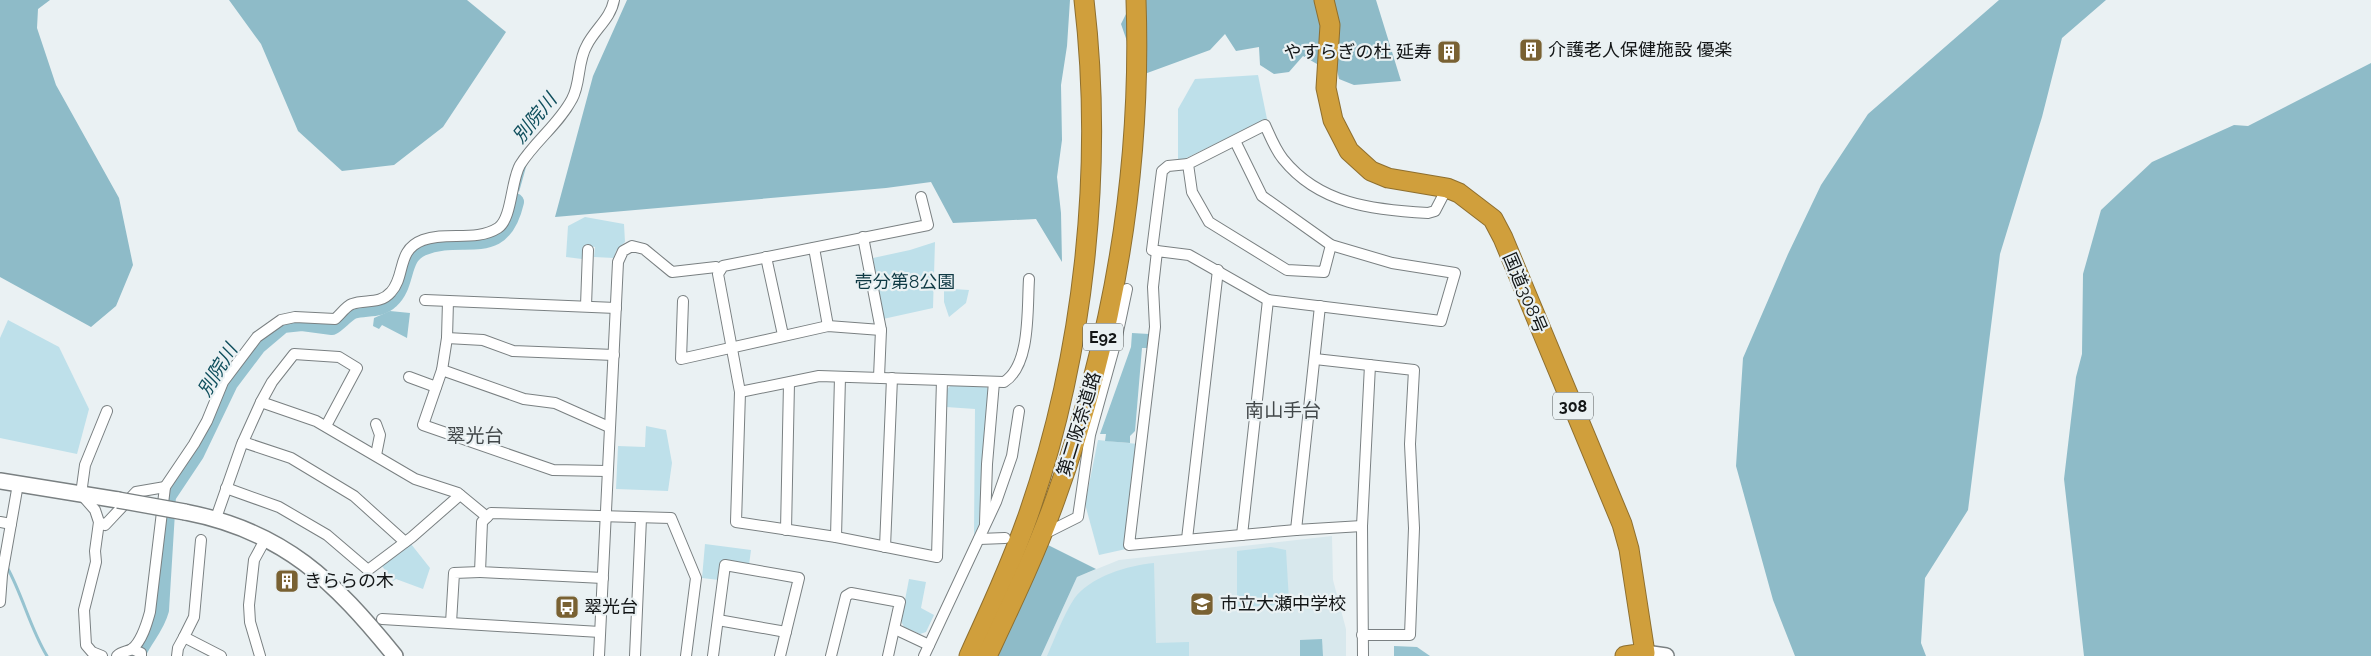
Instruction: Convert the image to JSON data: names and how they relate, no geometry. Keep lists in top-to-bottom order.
{
  "streets": {
    "highway": [
      "国道308号",
      "E92",
      "308",
      "第二阪奈道路"
    ]
  },
  "districts": ["南山手台", "翠光台"],
  "water": ["別院川"],
  "parks": ["壱分第8公園"],
  "places": {
    "building": ["介護老人保健施設 優楽", "やすらぎの杜 延寿", "きららの木"],
    "school or university": ["市立大瀬中学校"],
    "bus stop": ["翠光台"]
  }
}
